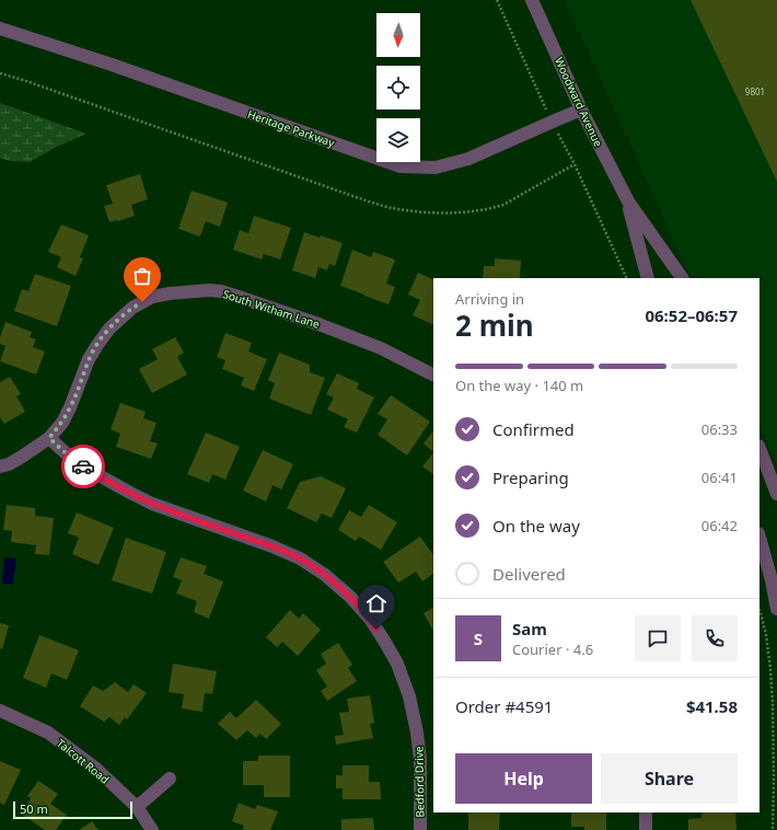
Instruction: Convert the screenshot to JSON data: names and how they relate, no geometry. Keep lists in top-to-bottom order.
{
  "streets": {
    "street": [
      "Woodward Avenue",
      "Heritage Parkway",
      "South Witham Lane",
      "Talcott Road",
      "Bedford Drive"
    ]
  },
  "crossings": [
    ["Woodward Avenue", "Heritage Parkway"],
    ["South Witham Lane", "Bedford Drive"]
  ],
  "house_numbers": ["9801"],
  "scale_bar": "50 m",
  "north": "bottom",
  "page": {
    "heading": ["2 min", "Arriving in", "06:52–06:57"],
    "panel": [
      "Sam",
      "Courier · 4.6",
      "Order #4591",
      "$41.58"
    ],
    "bar": "On the way · 140 m",
    "list": [
      ["Confirmed", "06:33"],
      ["Preparing", "06:41"],
      ["On the way", "06:42"],
      "Delivered"
    ],
    "round": "S",
    "buttons": ["Help", "Share"],
    "scale": "50 m"
  }
}
